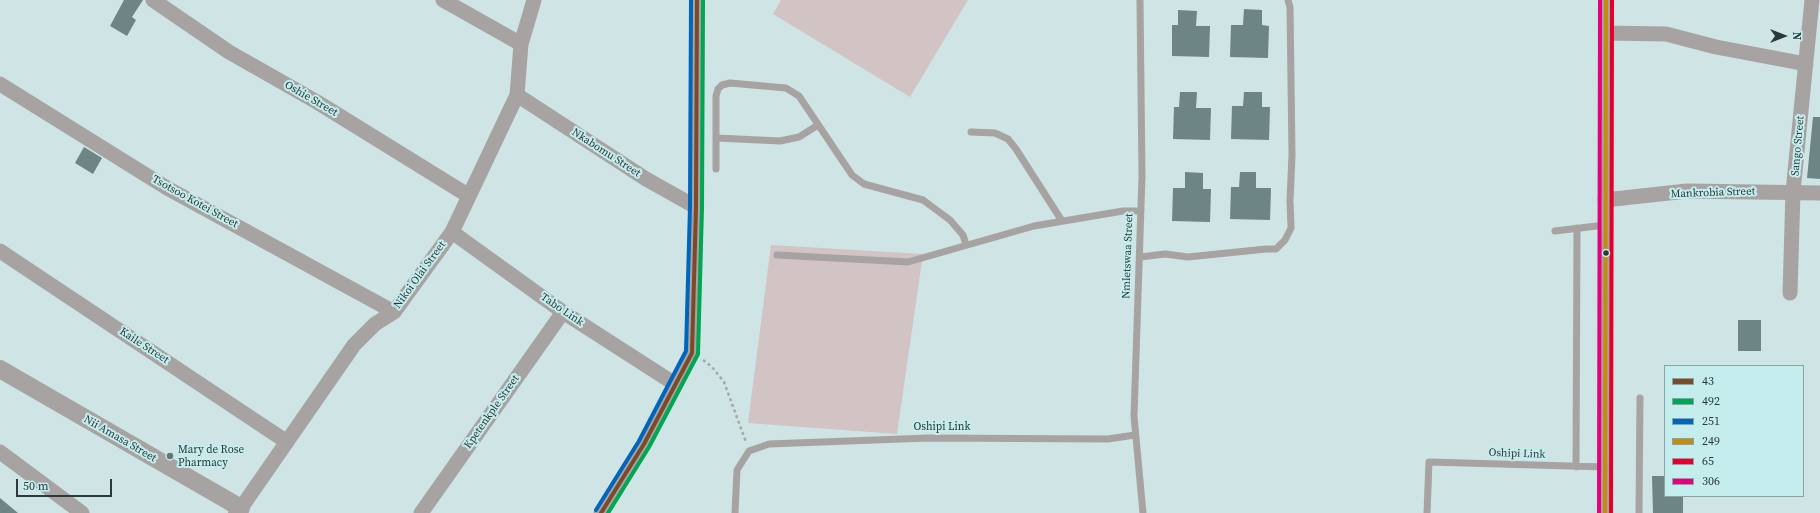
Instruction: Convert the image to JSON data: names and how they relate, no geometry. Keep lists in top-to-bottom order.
{
  "streets": {
    "street": [
      "Oshie Street",
      "Sango Street",
      "Nkabomu Street",
      "Mankrobia Street",
      "Tsotsoo Kotei Street",
      "Nikoi Olai Street",
      "Tabo Link",
      "Kaile Street",
      "Kpetenkple Street",
      "Nii Amasa Street"
    ],
    "lane": ["Nmletswaa Street", "Oshipi Link"]
  },
  "crossings": [
    ["Oshie Street", "Nikoi Olai Street"],
    ["Sango Street", "Mankrobia Street"],
    ["Nkabomu Street", "Nikoi Olai Street"],
    ["Tsotsoo Kotei Street", "Nikoi Olai Street"],
    ["Nmletswaa Street", "Oshipi Link"],
    ["Nikoi Olai Street", "Tabo Link"],
    ["Nikoi Olai Street", "Kaile Street"],
    ["Nikoi Olai Street", "Nii Amasa Street"],
    ["Tabo Link", "Kpetenkple Street"]
  ],
  "places": ["Mary de Rose Pharmacy"],
  "lines": [
    "transit line 43",
    "transit line 492",
    "transit line 251",
    "transit line 249",
    "transit line 65",
    "transit line 306"
  ],
  "legend": [
    "43",
    "492",
    "251",
    "249",
    "65",
    "306"
  ],
  "scale_bar": "50 m",
  "north": "right"
}
